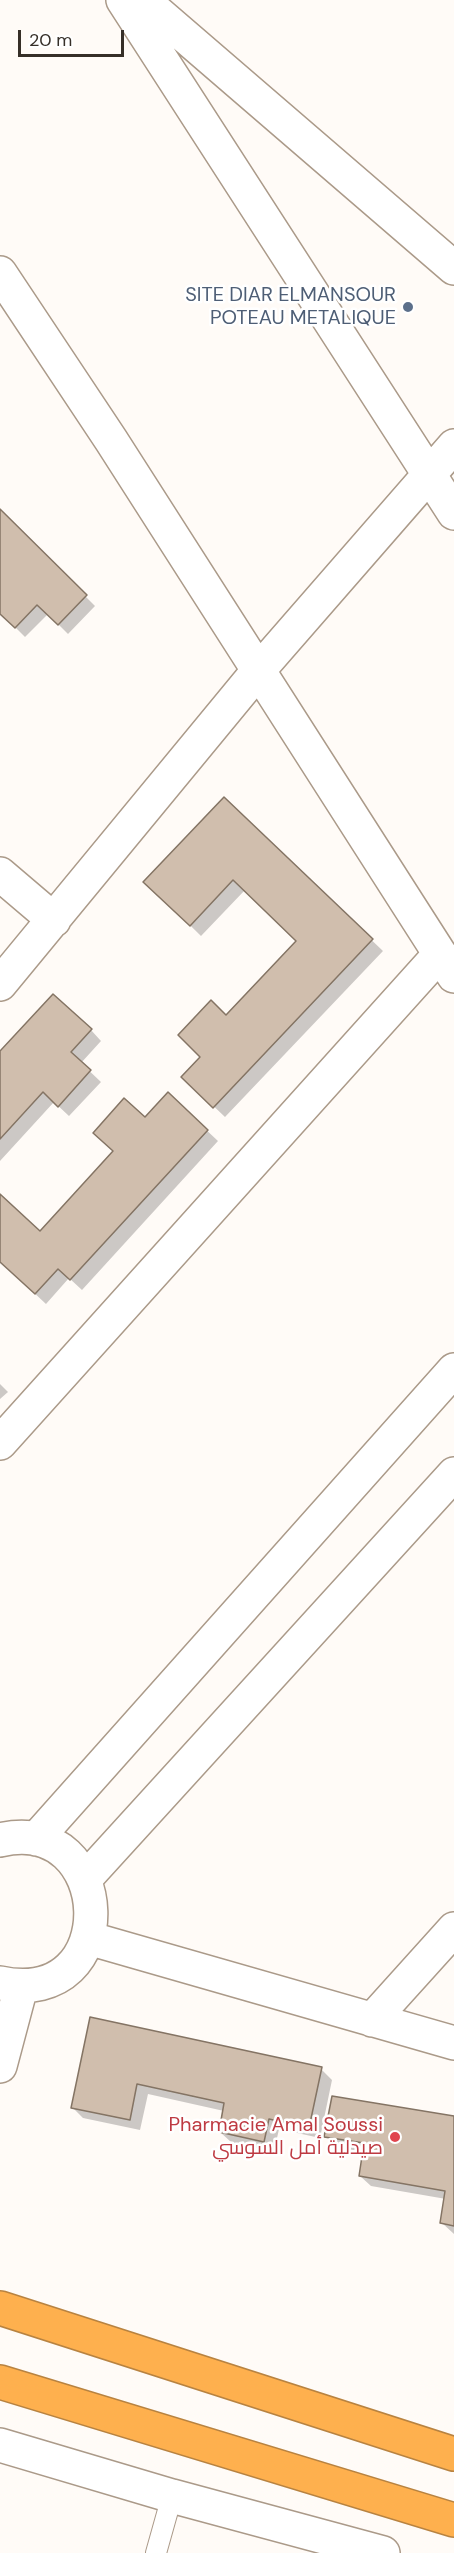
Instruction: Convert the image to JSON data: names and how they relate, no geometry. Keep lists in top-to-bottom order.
{
  "places": ["SITE DIAR ELMANSOUR POTEAU METALIQUE", "Pharmacie Amal Soussi صيدلية أمل السوسي"],
  "scale_bar": "20 m"
}
